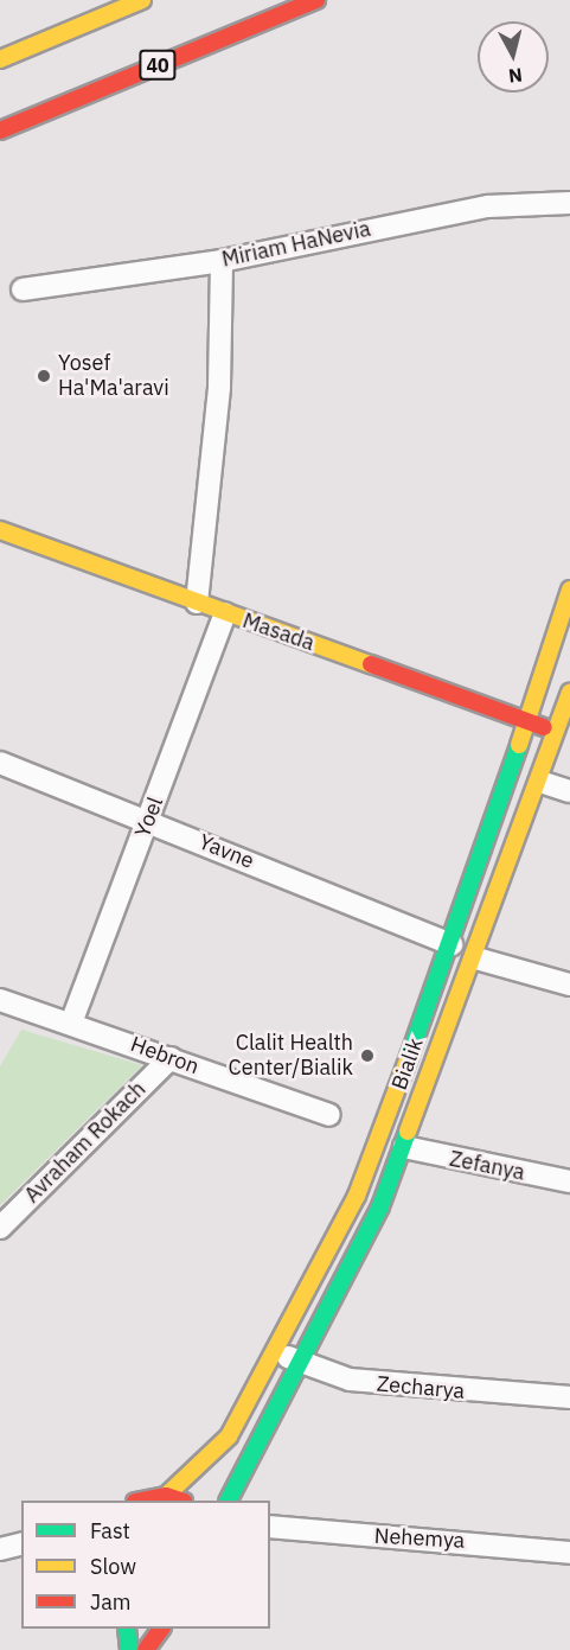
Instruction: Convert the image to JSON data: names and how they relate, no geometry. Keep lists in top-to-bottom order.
{
  "streets": {
    "main road": ["40", "Masada", "Bialik"],
    "street": [
      "Miriam HaNevia",
      "Yoel",
      "Yavne",
      "Hebron",
      "Avraham Rokach",
      "Zefanya",
      "Zecharya",
      "Nehemya"
    ]
  },
  "crossings": [
    ["Masada", "Yoel"],
    ["Masada", "Bialik"],
    ["Yoel", "Yavne"],
    ["Yoel", "Hebron"],
    ["Yavne", "Bialik"],
    ["Hebron", "Avraham Rokach"],
    ["Bialik", "Zefanya"],
    ["Bialik", "Zecharya"]
  ],
  "places": ["Yosef Ha'Ma'aravi", "Clalit Health Center/Bialik"],
  "legend": ["Fast", "Slow", "Jam"],
  "north": "bottom"
}
